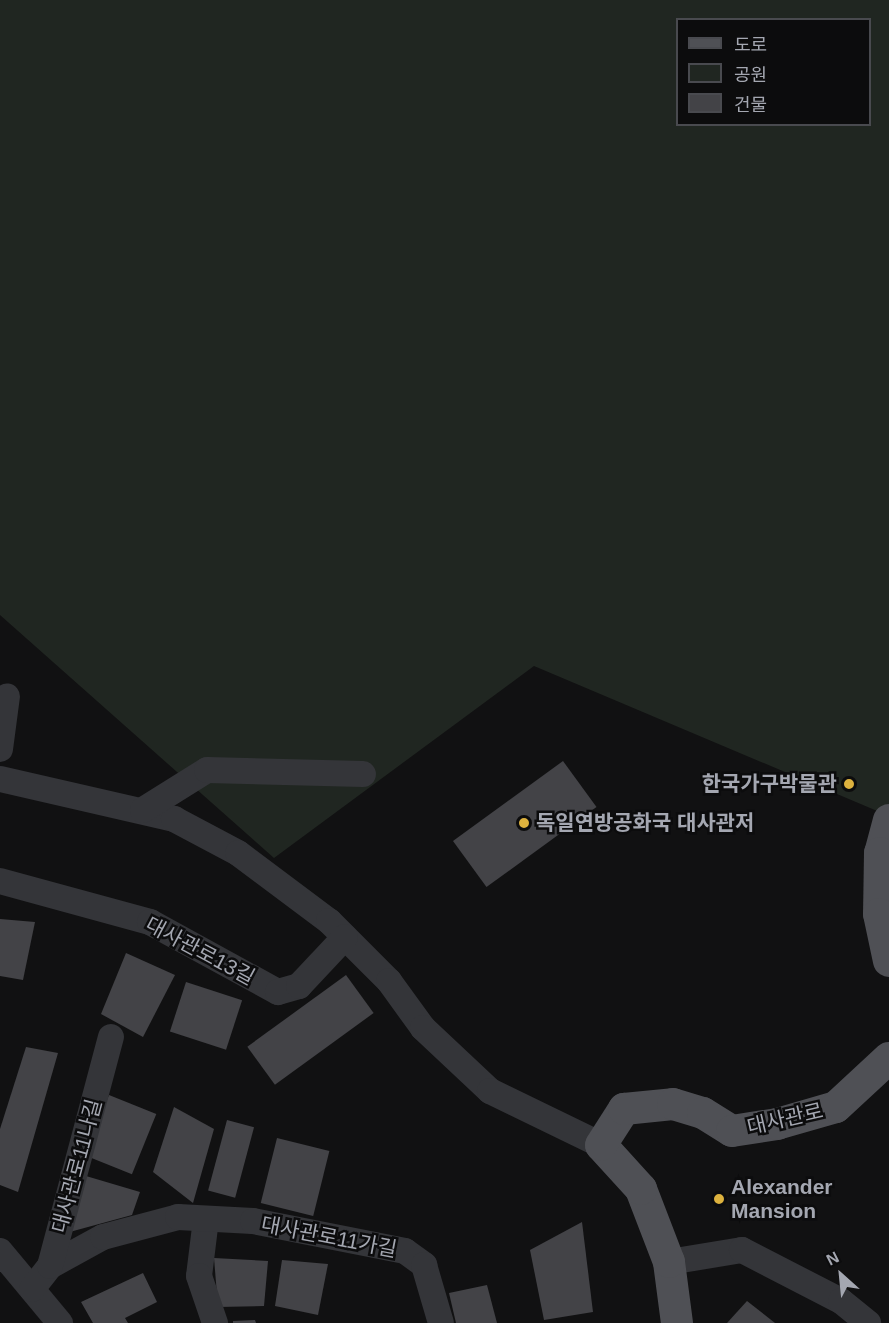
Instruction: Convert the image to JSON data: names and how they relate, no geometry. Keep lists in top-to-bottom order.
{
  "streets": {
    "main road": ["대사관로"],
    "street": ["대사관로13길", "대사관로11나길", "대사관로11가길"]
  },
  "crossings": [
    ["대사관로11나길", "대사관로11가길"]
  ],
  "places": ["한국가구박물관", "독일연방공화국 대사관저", "Alexander Mansion"],
  "legend": ["도로", "공원", "건물"],
  "north": "top left"
}
